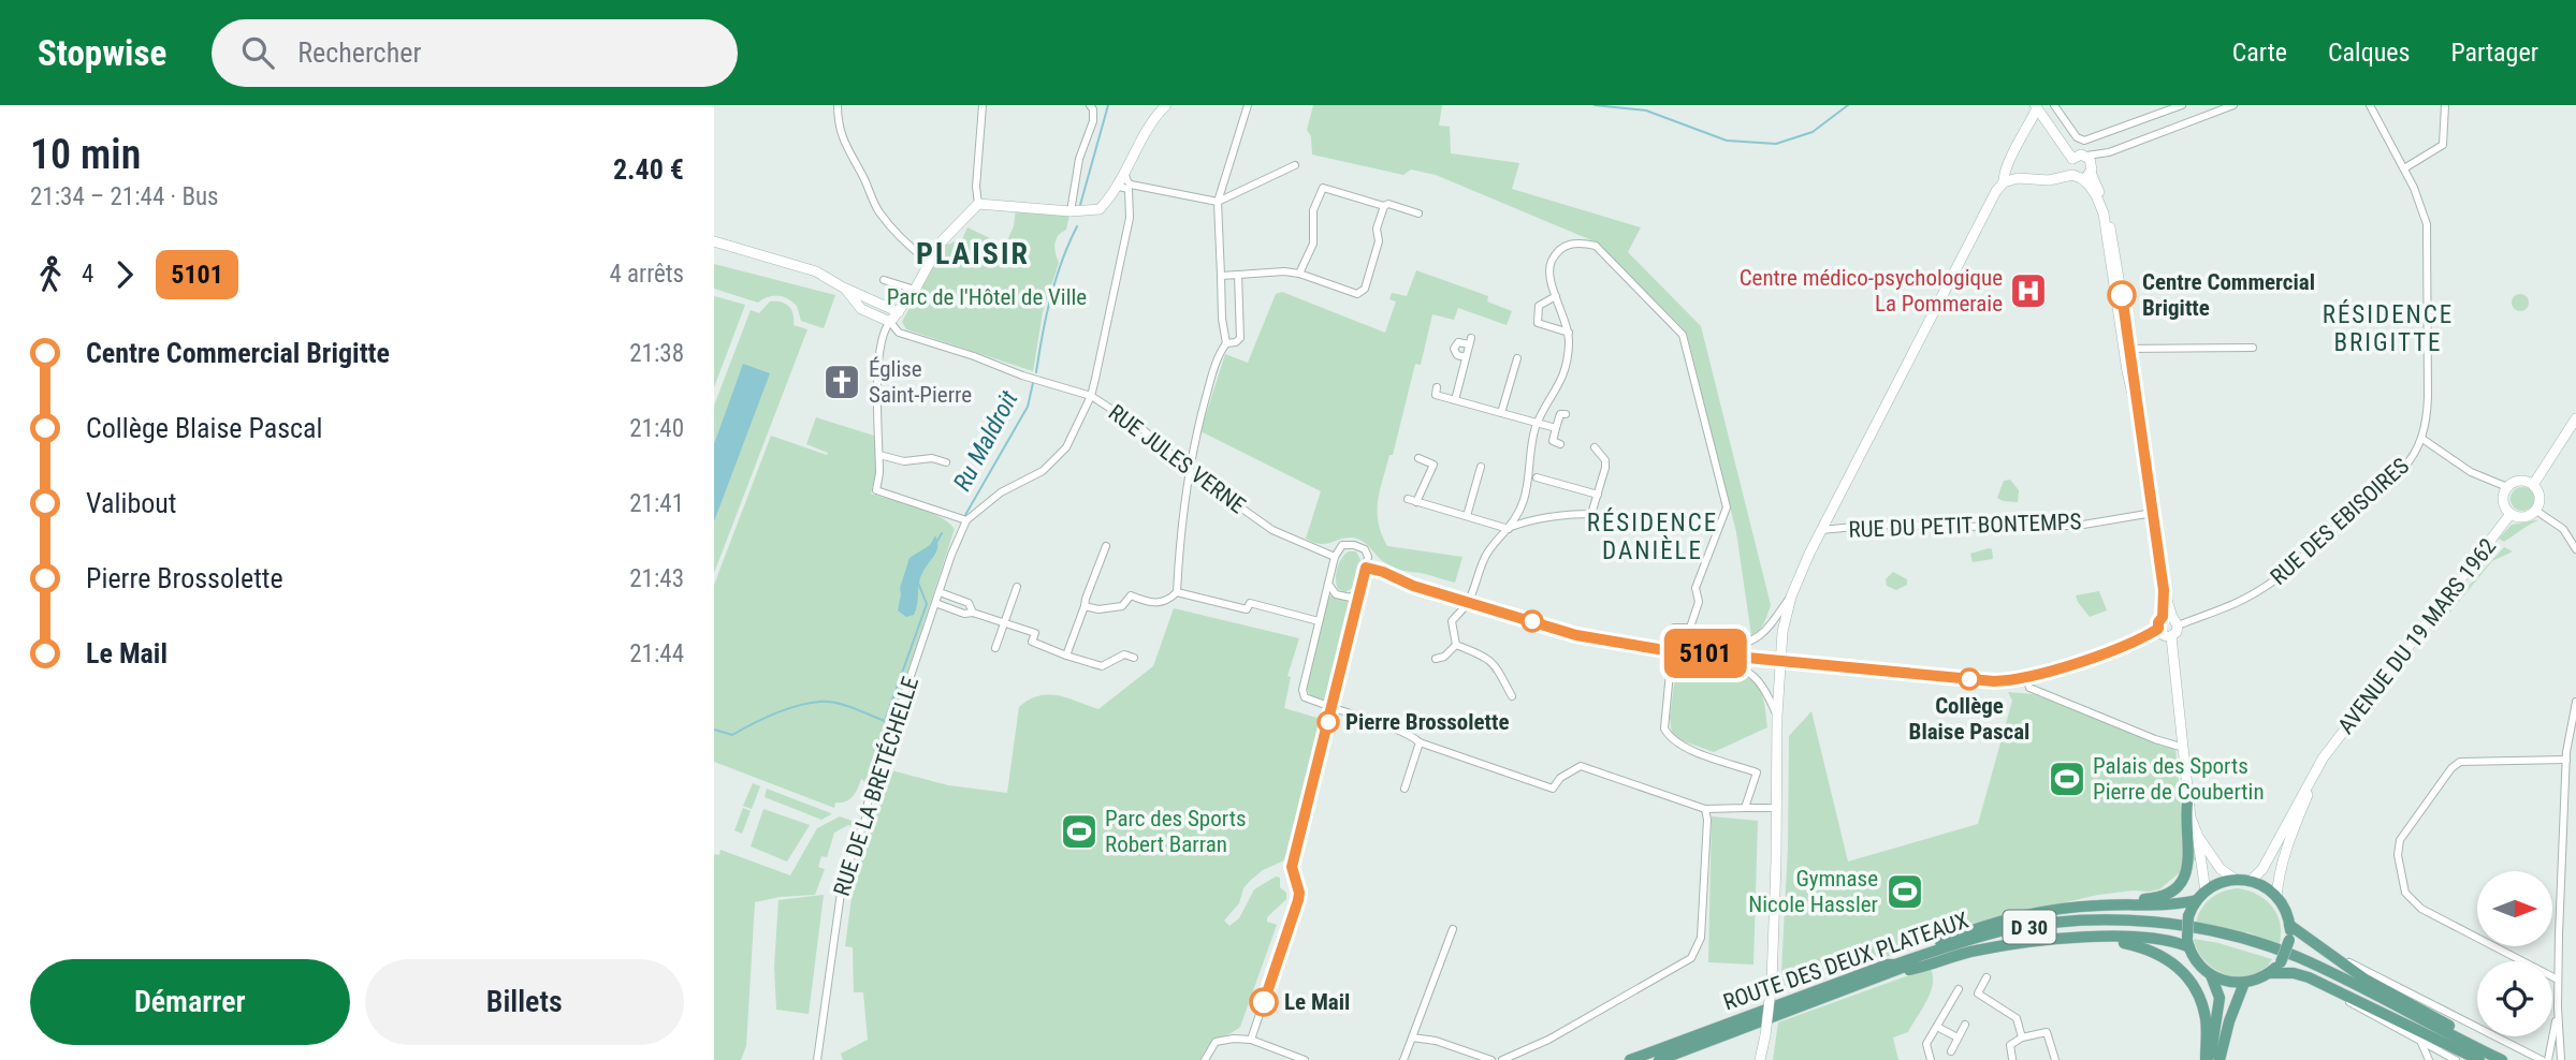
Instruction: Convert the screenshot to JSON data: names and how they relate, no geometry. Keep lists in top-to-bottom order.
{
  "streets": {
    "main road": ["D 30", "ROUTE DES DEUX PLATEAUX"],
    "street": [
      "RUE JULES VERNE",
      "RUE DES EBISOIRES",
      "RUE DU PETIT BONTEMPS",
      "AVENUE DU 19 MARS 1962",
      "RUE DE LA BRETÉCHELLE"
    ]
  },
  "districts": ["PLAISIR", "RÉSIDENCE BRIGITTE", "RÉSIDENCE DANIÈLE"],
  "water": ["Ru Maldroit"],
  "parks": ["Parc de l'Hôtel de Ville"],
  "places": {
    "hospital": ["Centre médico-psychologique La Pommeraie"],
    "other": [
      "Centre Commercial Brigitte",
      "Collège Blaise Pascal",
      "Pierre Brossolette",
      "Le Mail"
    ],
    "church": ["Église Saint-Pierre"],
    "sports": ["Palais des Sports Pierre de Coubertin", "Parc des Sports Robert Barran", "Gymnase Nicole Hassler"]
  },
  "lines": ["bus line 5101"],
  "north": "right",
  "page": {
    "header": "Stopwise",
    "search": "Rechercher",
    "nav": ["Carte", "Calques", "Partager"],
    "heading": ["10 min", "21:34 – 21:44 · Bus", "2.40 €"],
    "on_map": "5101",
    "legs": ["4", "5101", "4 arrêts"],
    "list": [
      {
        "name": "Centre Commercial Brigitte",
        "value": "21:38"
      },
      {
        "name": "Collège Blaise Pascal",
        "value": "21:40"
      },
      {
        "name": "Valibout",
        "value": "21:41"
      },
      {
        "name": "Pierre Brossolette",
        "value": "21:43"
      },
      {
        "name": "Le Mail",
        "value": "21:44"
      }
    ],
    "buttons": ["Démarrer", "Billets"]
  }
}
